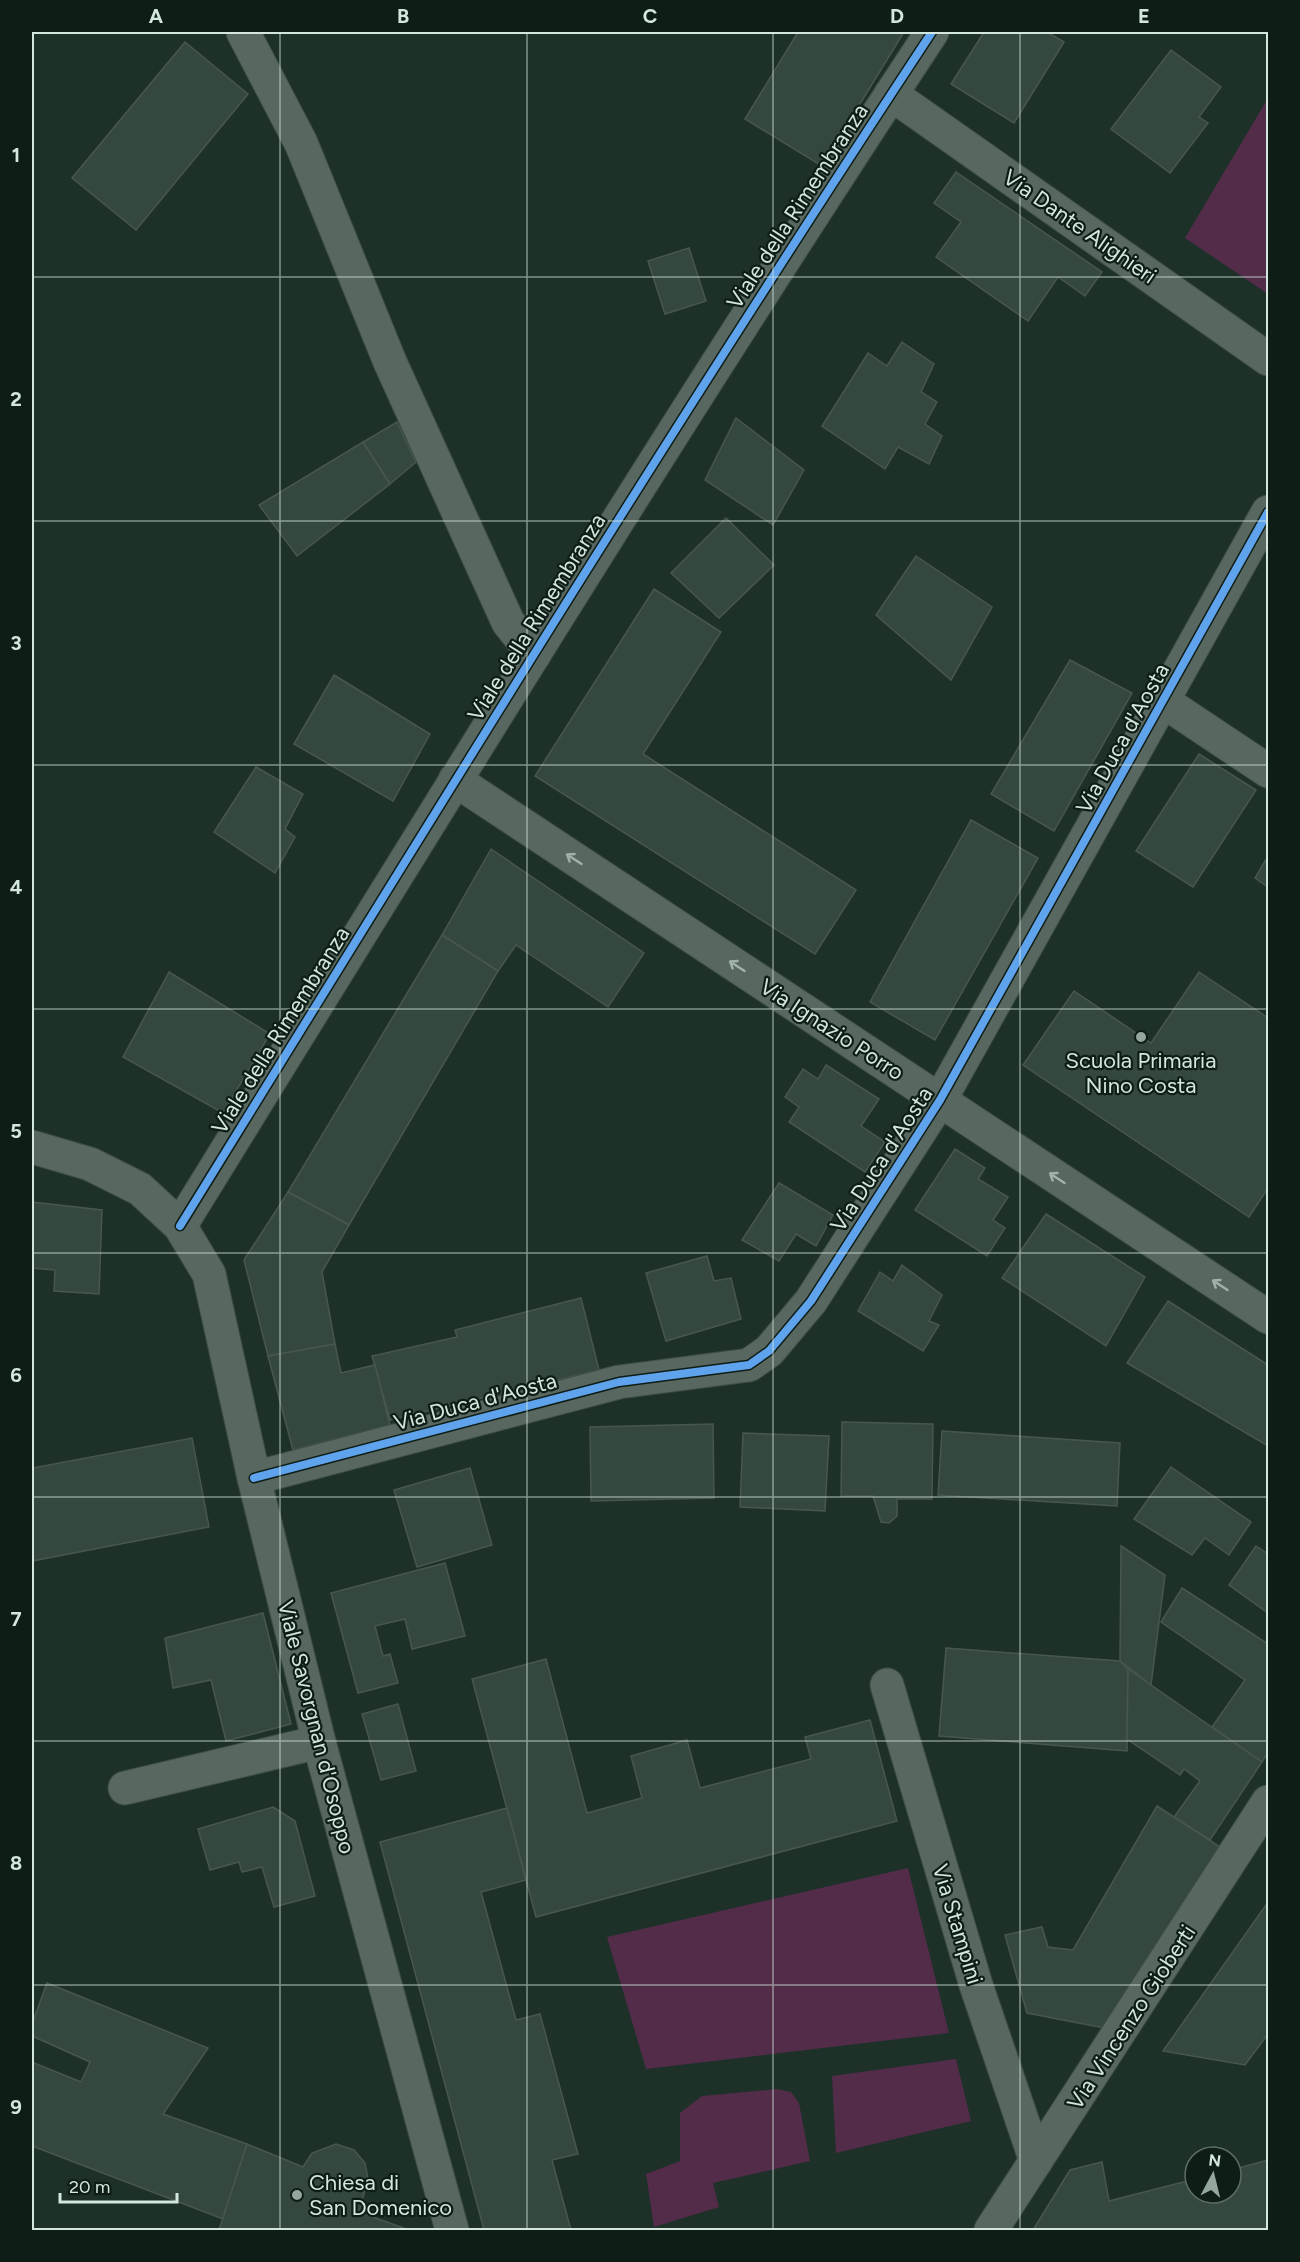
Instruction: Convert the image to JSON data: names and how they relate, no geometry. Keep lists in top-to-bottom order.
{
  "streets": {
    "street": [
      "Viale della Rimembranza",
      "Via Dante Alighieri",
      "Via Duca d'Aosta",
      "Via Ignazio Porro",
      "Viale Savorgnan d'Osoppo",
      "Via Stampini",
      "Via Vincenzo Gioberti"
    ]
  },
  "crossings": [
    ["Viale della Rimembranza", "Via Dante Alighieri"],
    ["Viale della Rimembranza", "Via Ignazio Porro"],
    ["Viale della Rimembranza", "Viale Savorgnan d'Osoppo"],
    ["Via Duca d'Aosta", "Via Ignazio Porro"],
    ["Via Duca d'Aosta", "Viale Savorgnan d'Osoppo"],
    ["Via Stampini", "Via Vincenzo Gioberti"]
  ],
  "one_way": ["Via Ignazio Porro"],
  "places": ["Scuola Primaria Nino Costa", "Chiesa di San Domenico"],
  "scale_bar": "20 m",
  "north": "top",
  "grid": {
    "columns": [
      "A",
      "B",
      "C",
      "D",
      "E"
    ],
    "rows": [
      "1",
      "2",
      "3",
      "4",
      "5",
      "6",
      "7",
      "8",
      "9"
    ]
  }
}
